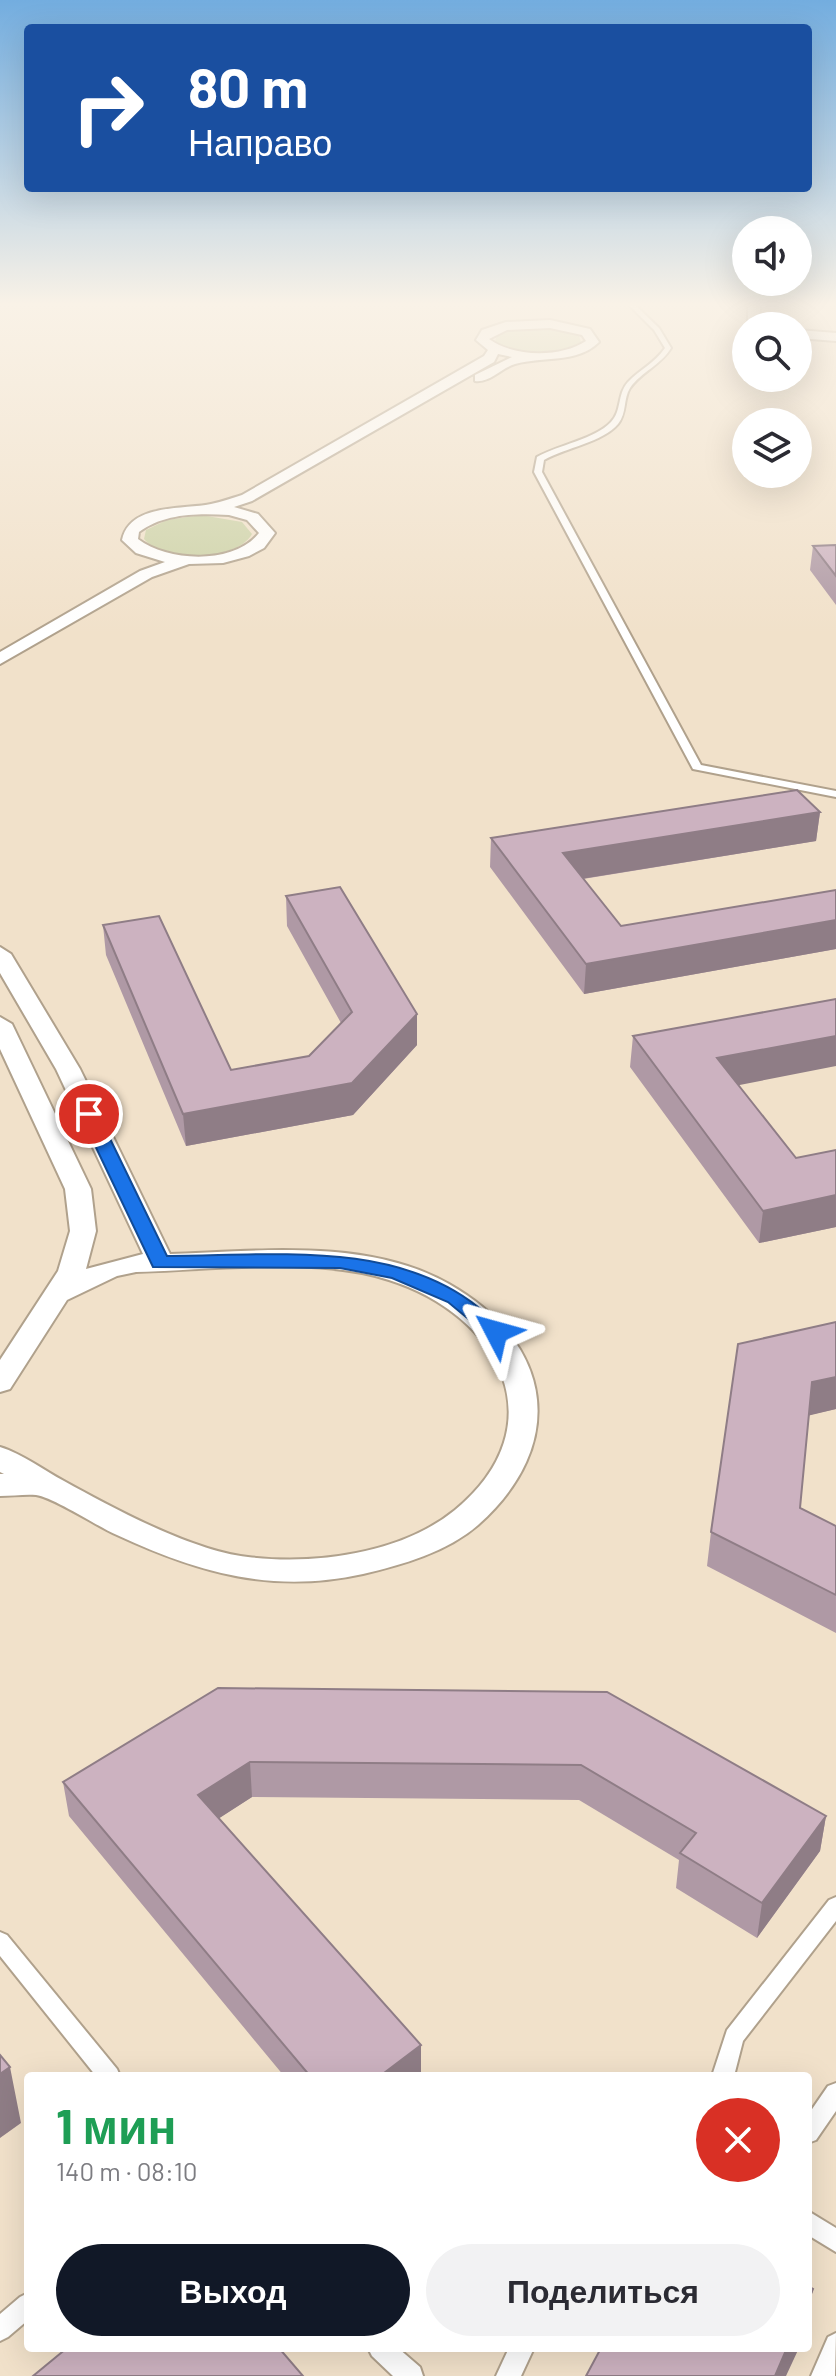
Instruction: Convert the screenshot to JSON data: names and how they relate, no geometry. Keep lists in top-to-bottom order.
{
  "page": {
    "turn": ["80 m", "Направо"],
    "heading": ["1 мин", "140 m · 08:10"],
    "buttons": ["Выход", "Поделиться"]
  }
}
